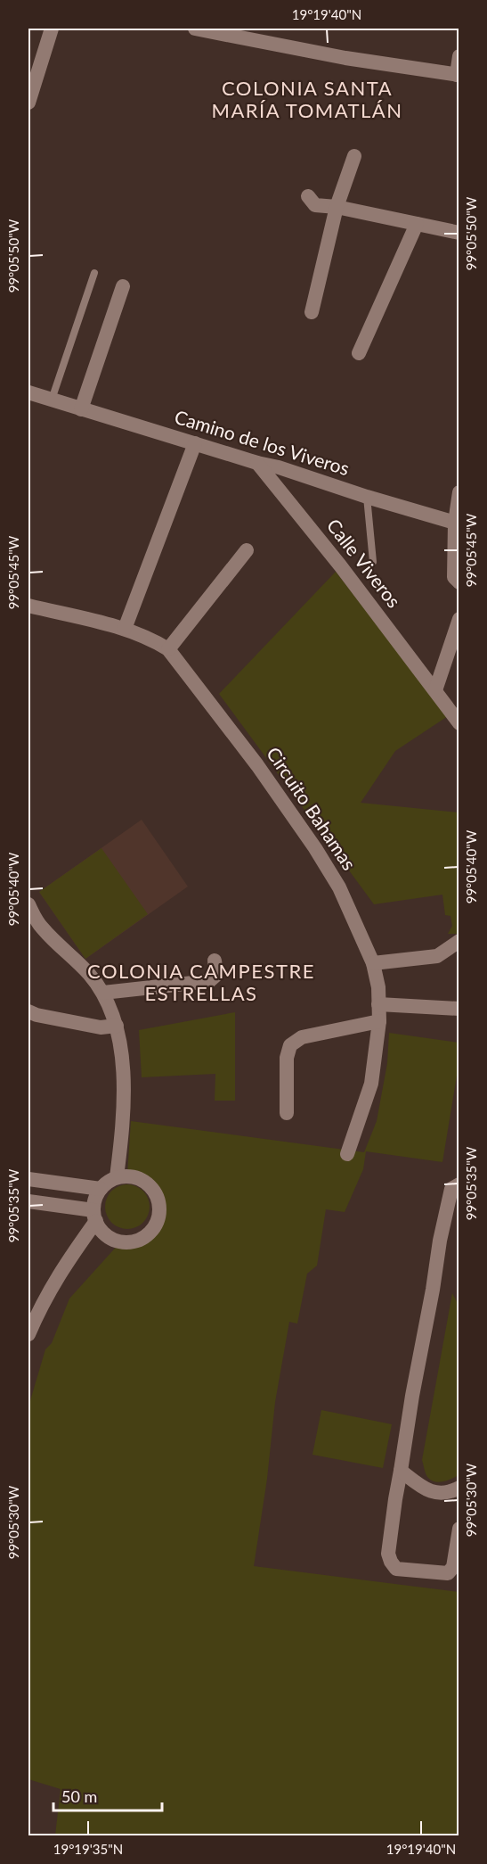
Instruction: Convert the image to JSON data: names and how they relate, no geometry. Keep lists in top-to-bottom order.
{
  "streets": {
    "street": ["Camino de los Viveros", "Calle Viveros", "Circuito Bahamas"]
  },
  "crossings": [
    ["Camino de los Viveros", "Calle Viveros"]
  ],
  "districts": ["COLONIA SANTA MARÍA TOMATLÁN", "COLONIA CAMPESTRE ESTRELLAS"],
  "scale_bar": "50 m",
  "coordinates": [
    "19°19'40\"N",
    "99°05'50\"W",
    "99°05'45\"W",
    "99°05'40\"W",
    "99°05'35\"W",
    "99°05'30\"W",
    "19°19'35\"N"
  ]
}
